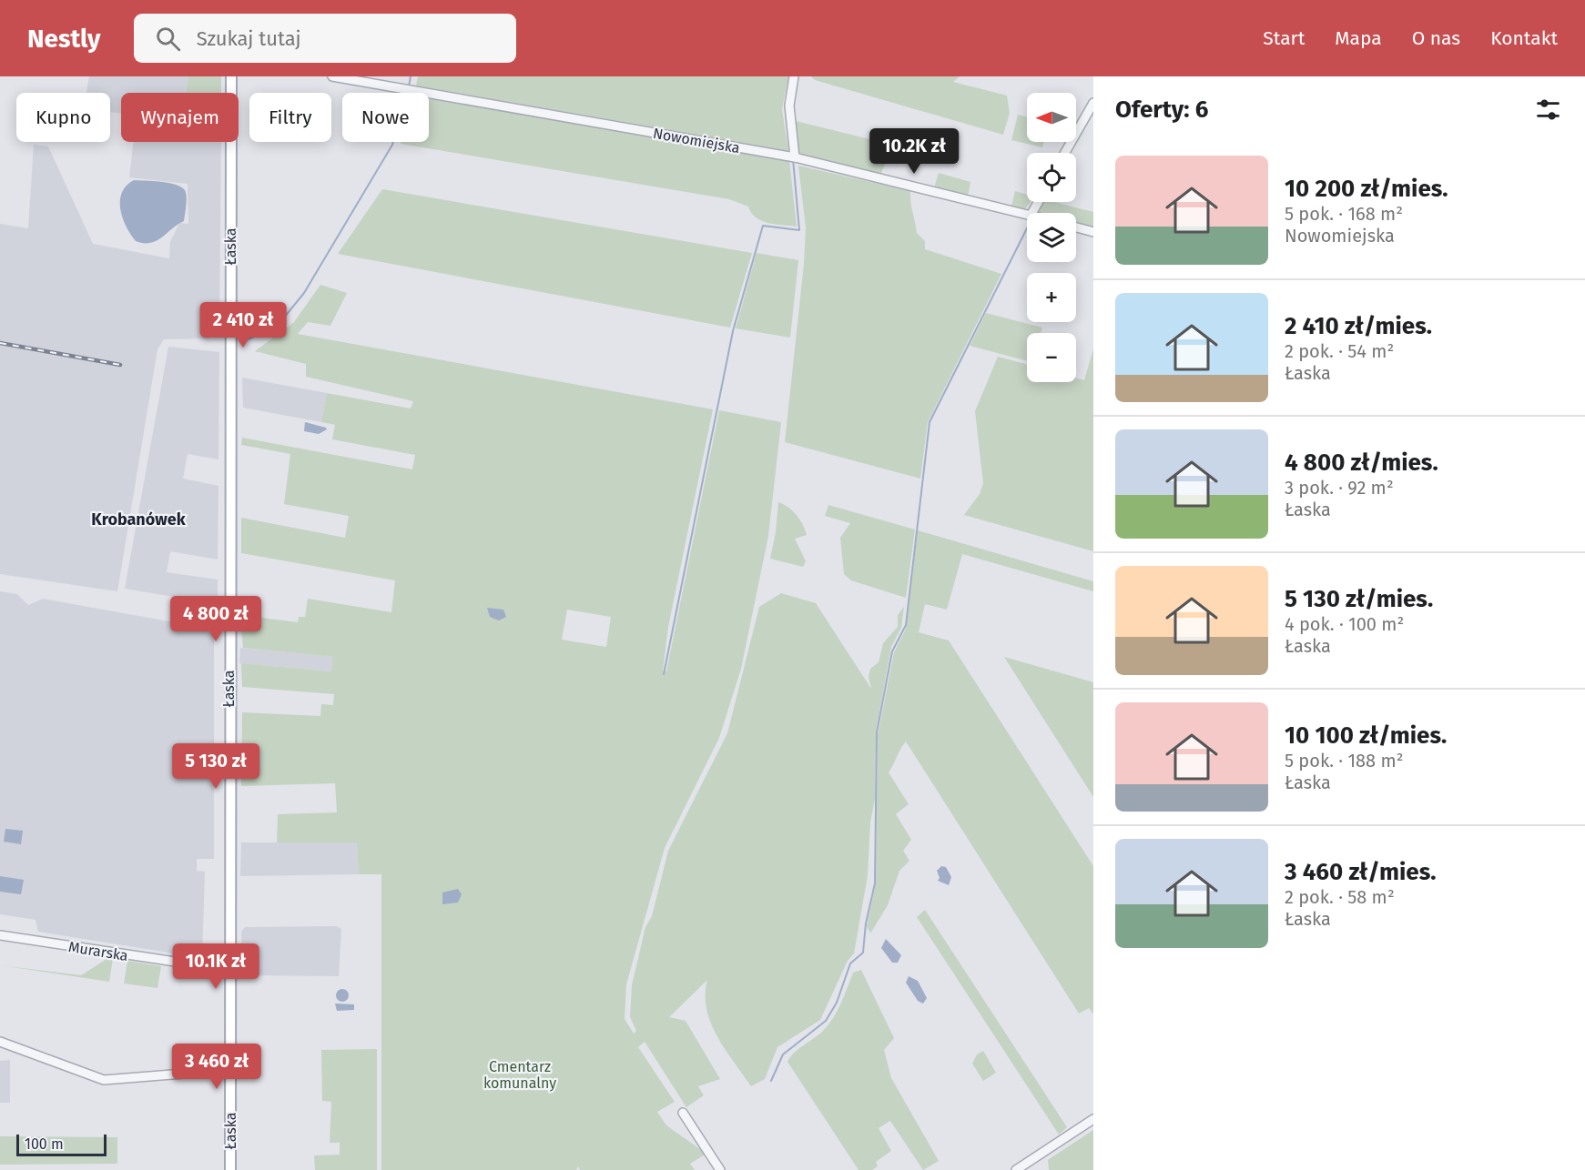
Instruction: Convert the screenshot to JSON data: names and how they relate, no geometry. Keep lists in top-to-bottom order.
{
  "streets": {
    "main road": ["Łaska"],
    "street": ["Nowomiejska", "Murarska"]
  },
  "crossings": [
    ["Łaska", "Murarska"]
  ],
  "districts": ["Krobanówek"],
  "parks": ["Cmentarz komunalny"],
  "scale_bar": "100 m",
  "north": "left",
  "page": {
    "header": "Nestly",
    "search": "Szukaj tutaj",
    "nav": [
      "Start",
      "Mapa",
      "O nas",
      "Kontakt"
    ],
    "heading": "Oferty: 6",
    "map_buttons": ["+", "−"],
    "chip": [
      "Kupno",
      "Wynajem",
      "Filtry",
      "Nowe"
    ],
    "price": [
      "10.2K zł",
      "2 410 zł",
      "4 800 zł",
      "5 130 zł",
      "10.1K zł",
      "3 460 zł"
    ],
    "list": [
      {
        "name": "10 200 zł/mies.",
        "note": "5 pok. · 168 m² · Nowomiejska"
      },
      {
        "name": "2 410 zł/mies.",
        "note": "2 pok. · 54 m² · Łaska"
      },
      {
        "name": "4 800 zł/mies.",
        "note": "3 pok. · 92 m² · Łaska"
      },
      {
        "name": "5 130 zł/mies.",
        "note": "4 pok. · 100 m² · Łaska"
      },
      {
        "name": "10 100 zł/mies.",
        "note": "5 pok. · 188 m² · Łaska"
      },
      {
        "name": "3 460 zł/mies.",
        "note": "2 pok. · 58 m² · Łaska"
      }
    ],
    "scale": "100 m"
  }
}
